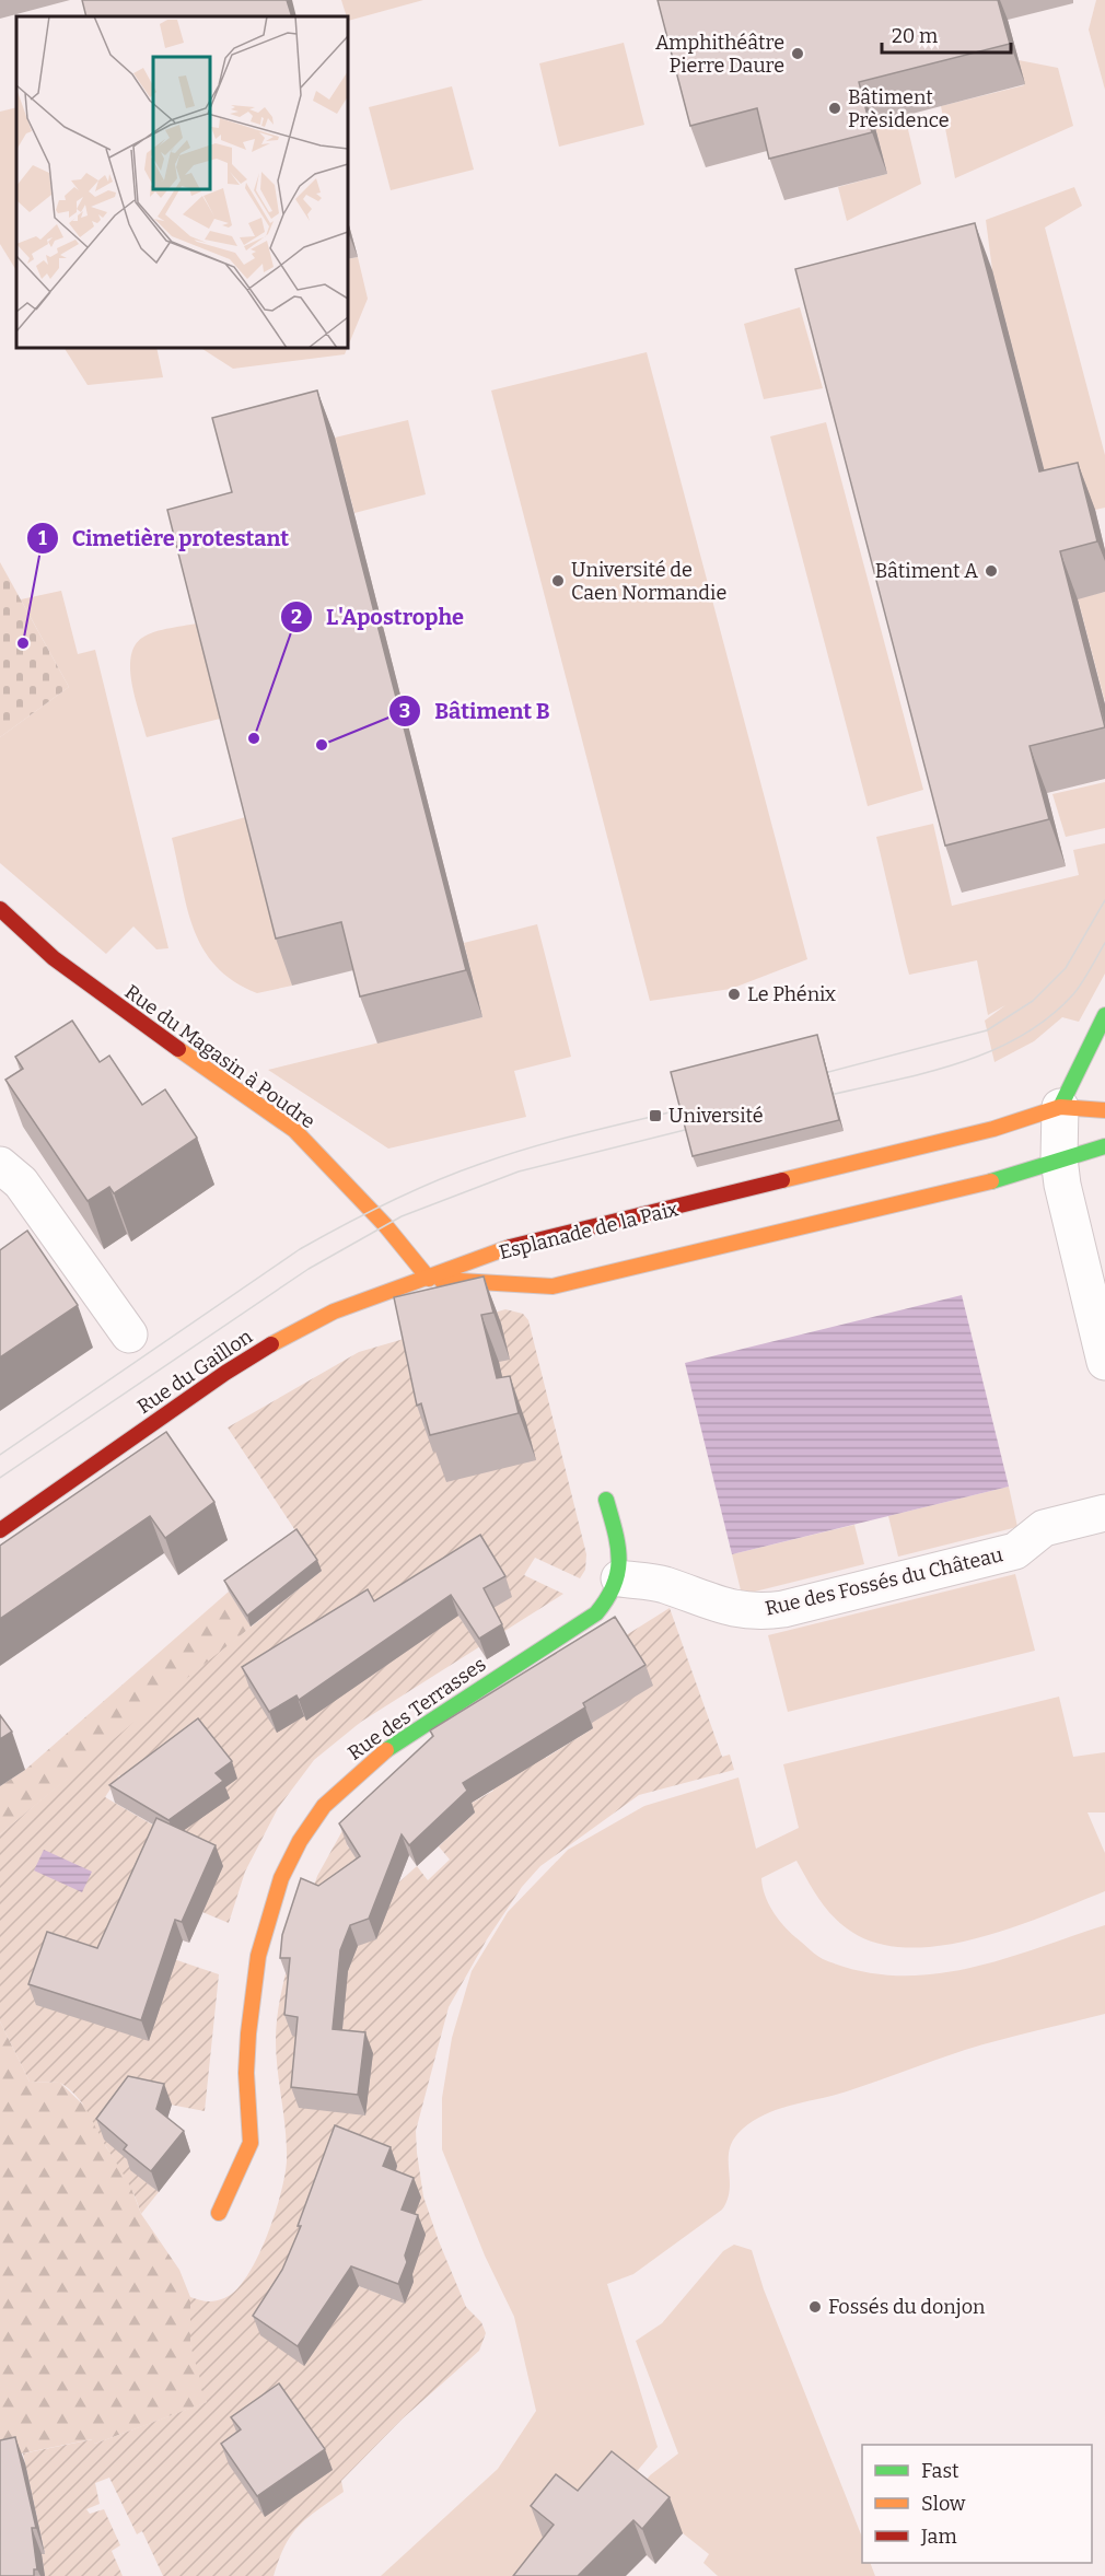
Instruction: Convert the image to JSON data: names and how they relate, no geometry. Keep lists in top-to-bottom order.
{
  "streets": {
    "main road": [
      "Rue du Magasin à Poudre",
      "Esplanade de la Paix",
      "Rue du Gaillon",
      "Rue des Terrasses"
    ],
    "street": ["Rue des Fossés du Château"]
  },
  "crossings": [
    ["Rue du Magasin à Poudre", "Esplanade de la Paix"],
    ["Rue du Magasin à Poudre", "Rue du Gaillon"],
    ["Esplanade de la Paix", "Rue du Gaillon"],
    ["Rue des Fossés du Château", "Rue des Terrasses"]
  ],
  "places": {
    "other": [
      "Amphithéâtre Pierre Daure",
      "Bâtiment Prèsidence",
      "Bâtiment A",
      "Université de Caen Normandie",
      "Cimetière protestant",
      "L'Apostrophe",
      "Bâtiment B",
      "Le Phénix",
      "Fossés du donjon"
    ],
    "transit": ["Université"]
  },
  "legend": ["Fast", "Slow", "Jam"],
  "scale_bar": "20 m"
}
